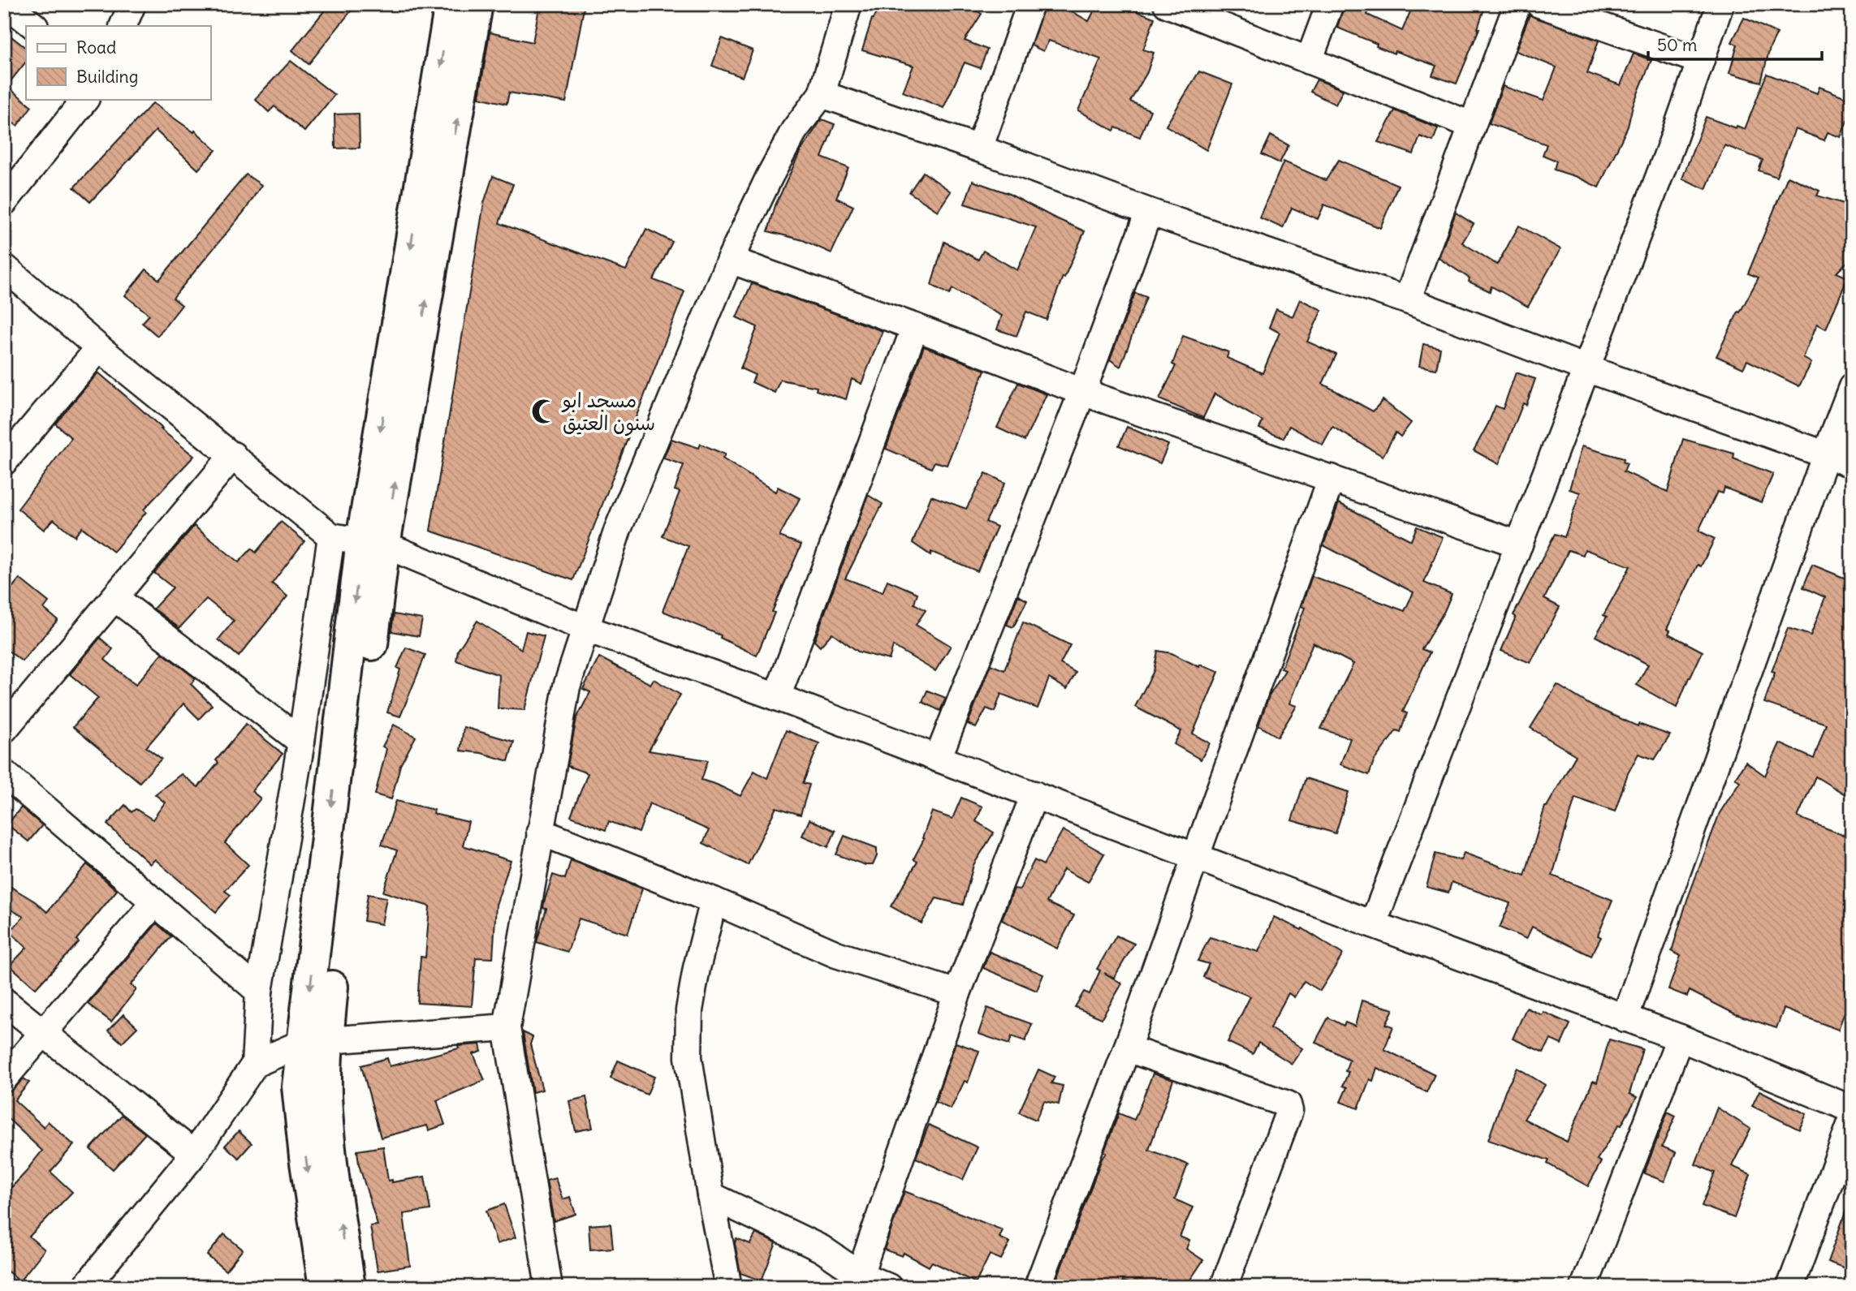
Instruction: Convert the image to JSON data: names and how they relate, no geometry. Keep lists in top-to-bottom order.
{
  "places": {
    "mosque": ["مسجد ابو سنون العتيق"]
  },
  "legend": ["Road", "Building"],
  "scale_bar": "50 m"
}
